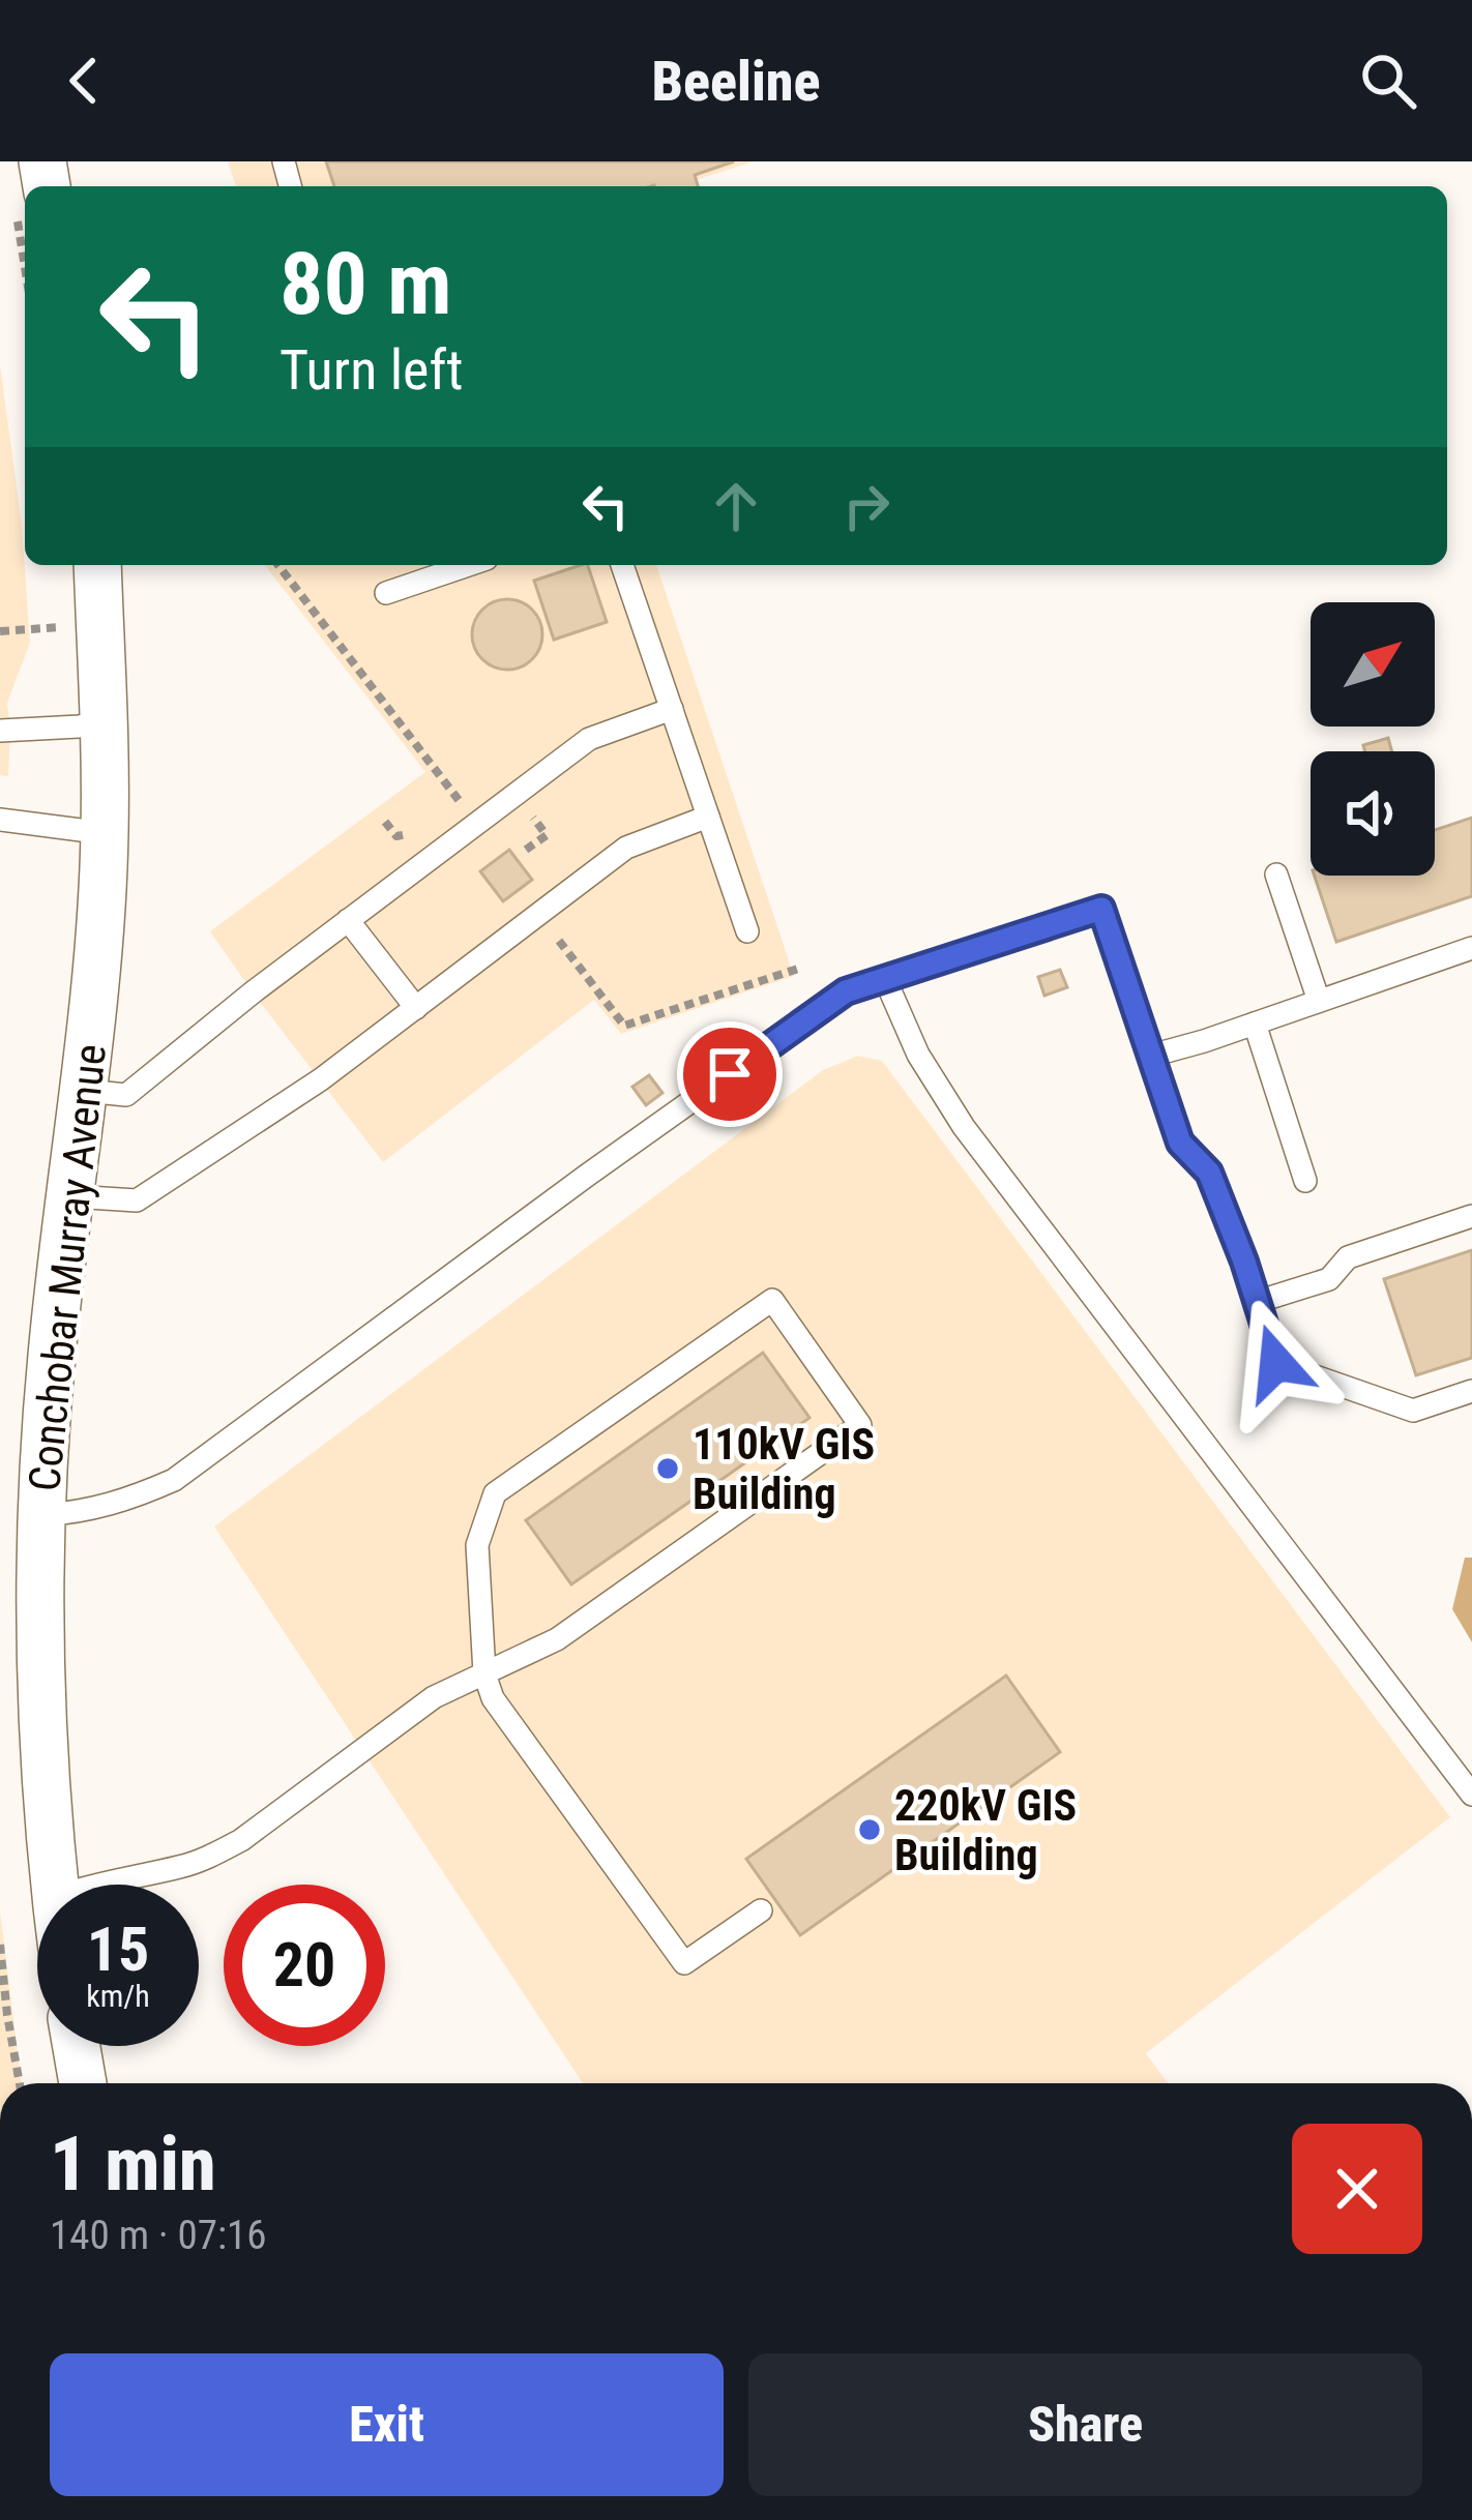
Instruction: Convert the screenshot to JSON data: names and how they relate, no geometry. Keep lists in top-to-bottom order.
{
  "streets": {
    "street": ["Conchobar Murray Avenue"]
  },
  "places": ["110kV GIS Building", "220kV GIS Building"],
  "north": "top right",
  "page": {
    "header": "Beeline",
    "turn": ["80 m", "Turn left"],
    "speed": "15 km/h",
    "limit": "20",
    "heading": ["1 min", "140 m · 07:16"],
    "buttons": ["Exit", "Share"]
  }
}
